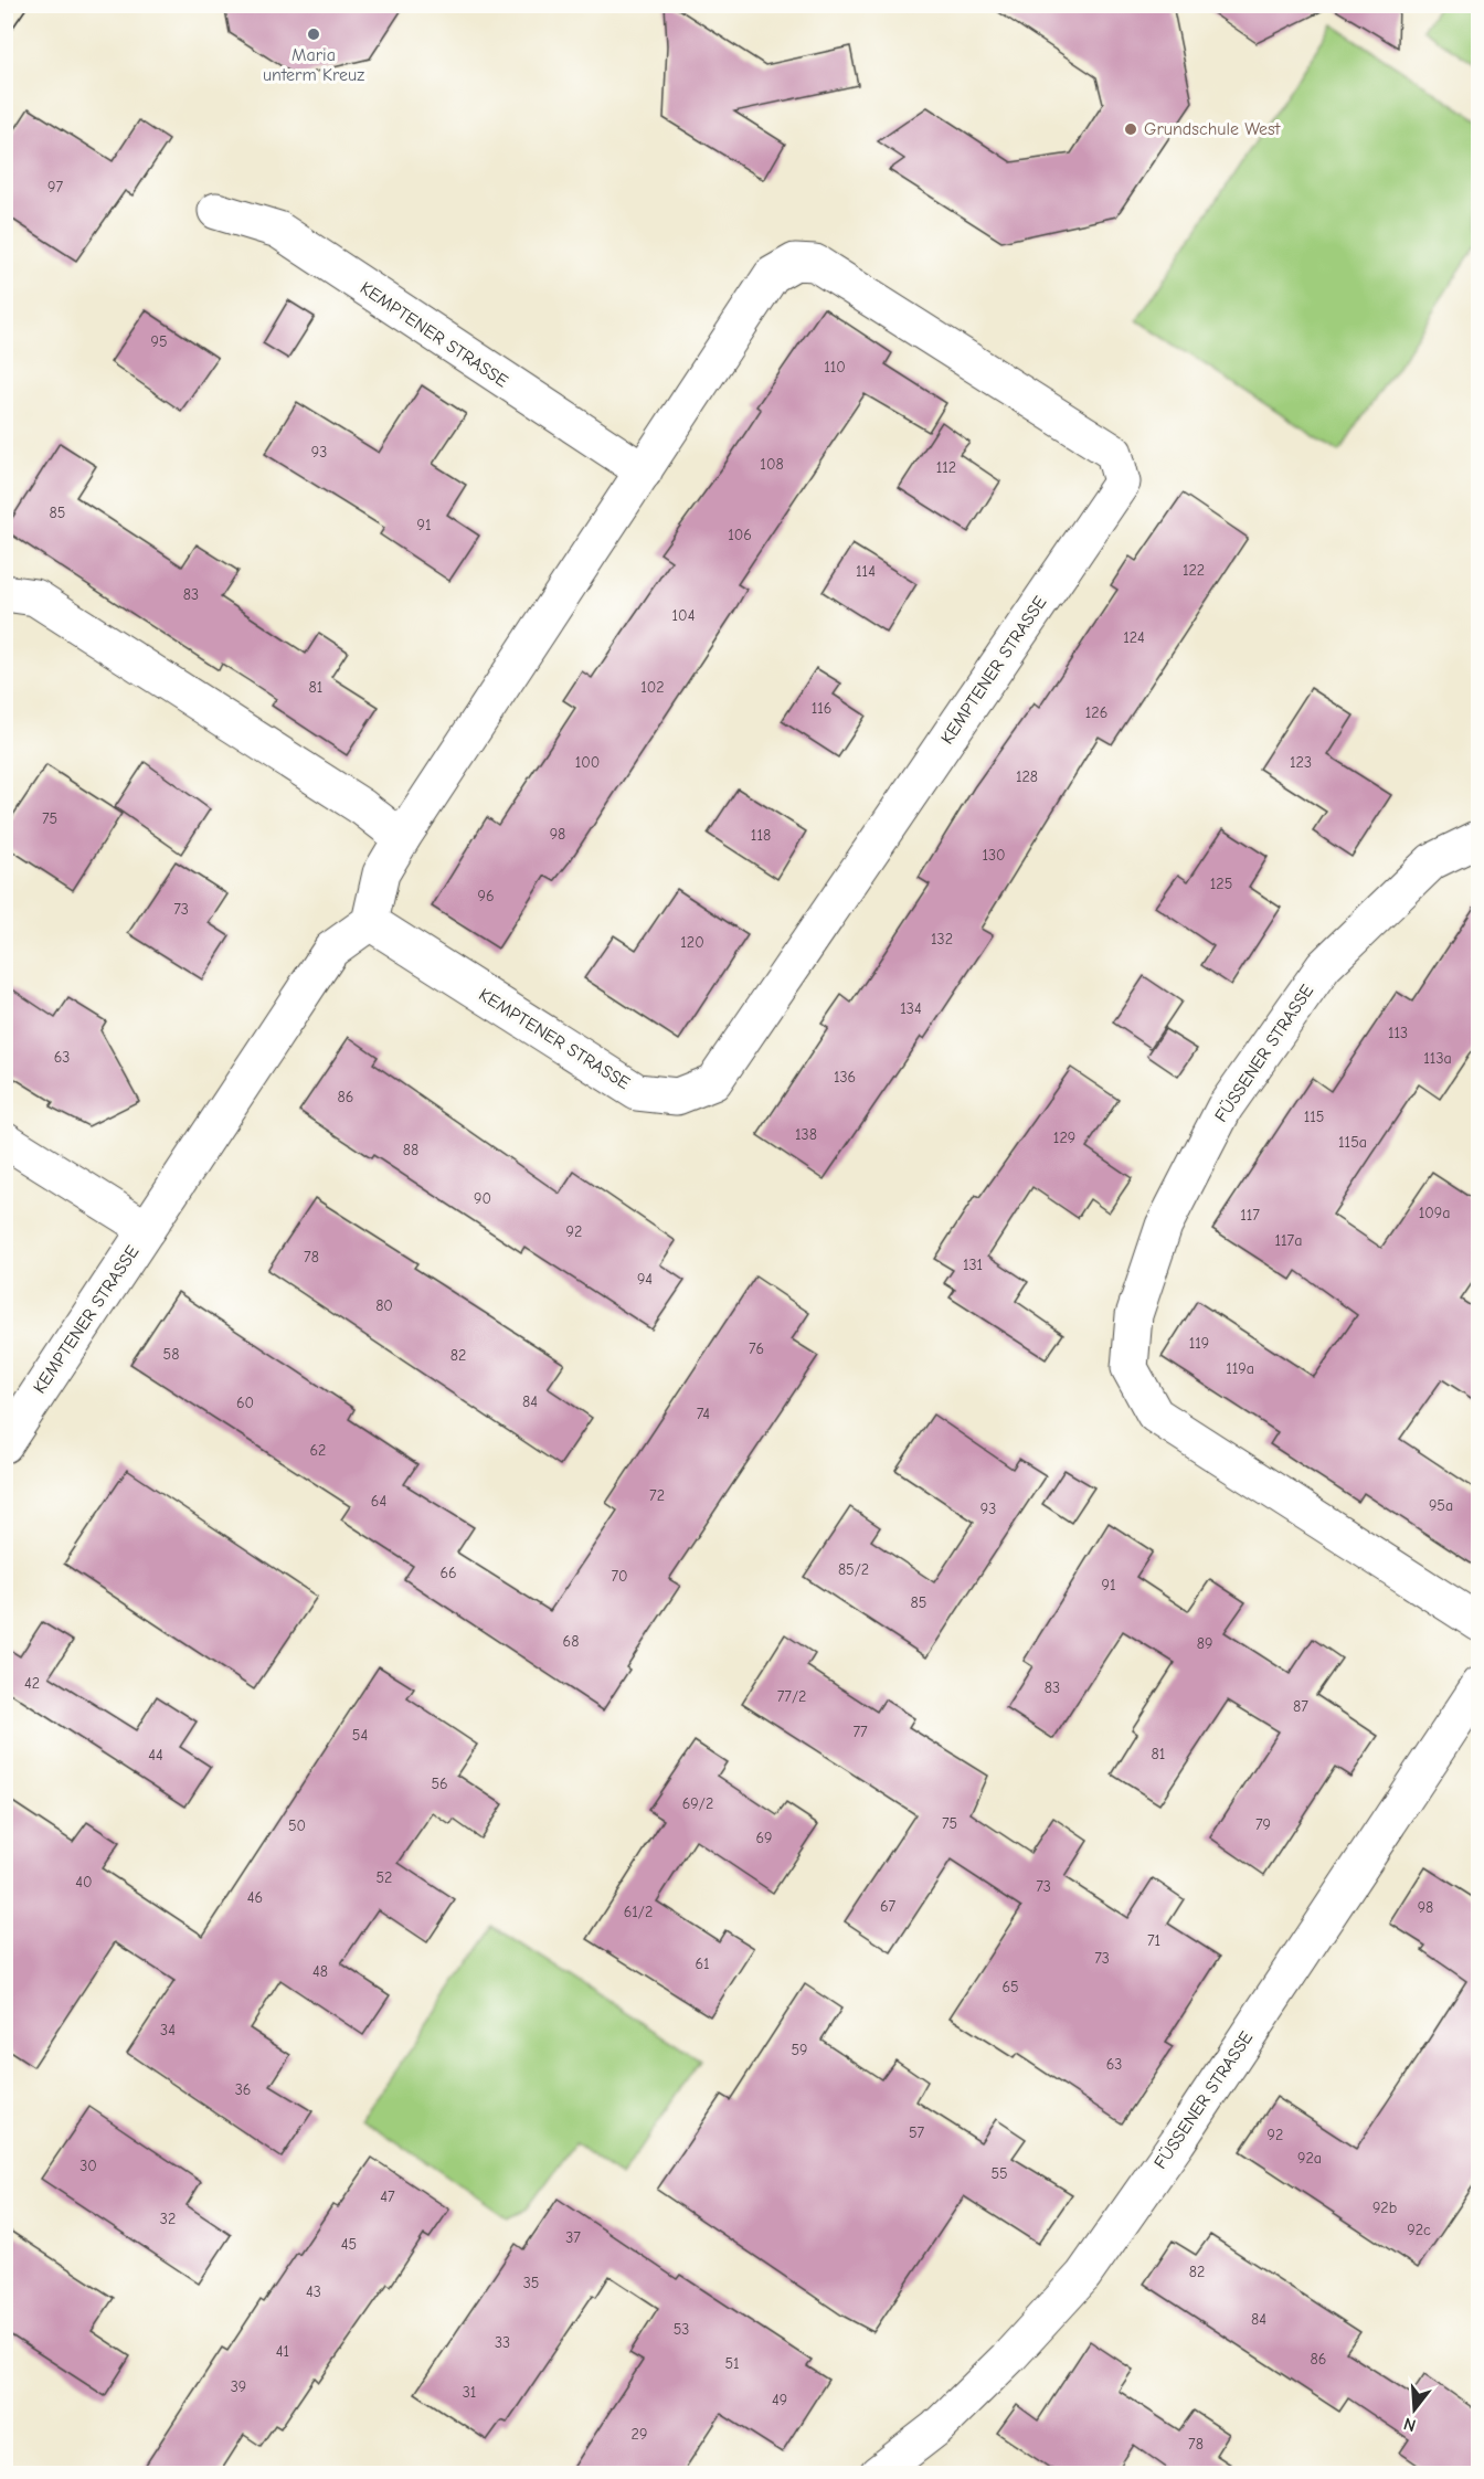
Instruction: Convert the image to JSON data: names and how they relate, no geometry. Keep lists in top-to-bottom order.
{
  "streets": {
    "street": ["KEMPTENER STRASSE", "FÜSSENER STRASSE"]
  },
  "places": ["Maria unterm Kreuz", "Grundschule West"],
  "house_numbers": [
    "97",
    "95",
    "110",
    "93",
    "108",
    "112",
    "85",
    "91",
    "106",
    "122",
    "114",
    "83",
    "104",
    "124",
    "81",
    "102",
    "116",
    "126",
    "100",
    "123",
    "128",
    "75",
    "98",
    "118",
    "130",
    "125",
    "96",
    "73",
    "132",
    "120",
    "134",
    "113",
    "63",
    "113a",
    "136",
    "86",
    "115",
    "138",
    "129",
    "115a",
    "88",
    "90",
    "109a",
    "117",
    "92",
    "117a",
    "78",
    "131",
    "94",
    "80",
    "119",
    "76",
    "58",
    "82",
    "119a",
    "84",
    "60",
    "74",
    "62",
    "72",
    "64",
    "95a",
    "93",
    "85/2",
    "66",
    "70",
    "91",
    "85",
    "68",
    "89",
    "42",
    "83",
    "77/2",
    "87",
    "77",
    "54",
    "81",
    "44",
    "56",
    "69/2",
    "75",
    "79",
    "50",
    "69",
    "52",
    "40",
    "73",
    "46",
    "67",
    "98",
    "61/2",
    "71",
    "73",
    "61",
    "48",
    "65",
    "34",
    "59",
    "63",
    "36",
    "57",
    "92",
    "92a",
    "30",
    "55",
    "47",
    "92b",
    "32",
    "92c",
    "37",
    "45",
    "82",
    "35",
    "43",
    "84",
    "53",
    "33",
    "41",
    "86",
    "51",
    "39",
    "31",
    "49",
    "29",
    "78"
  ],
  "north": "bottom"
}
